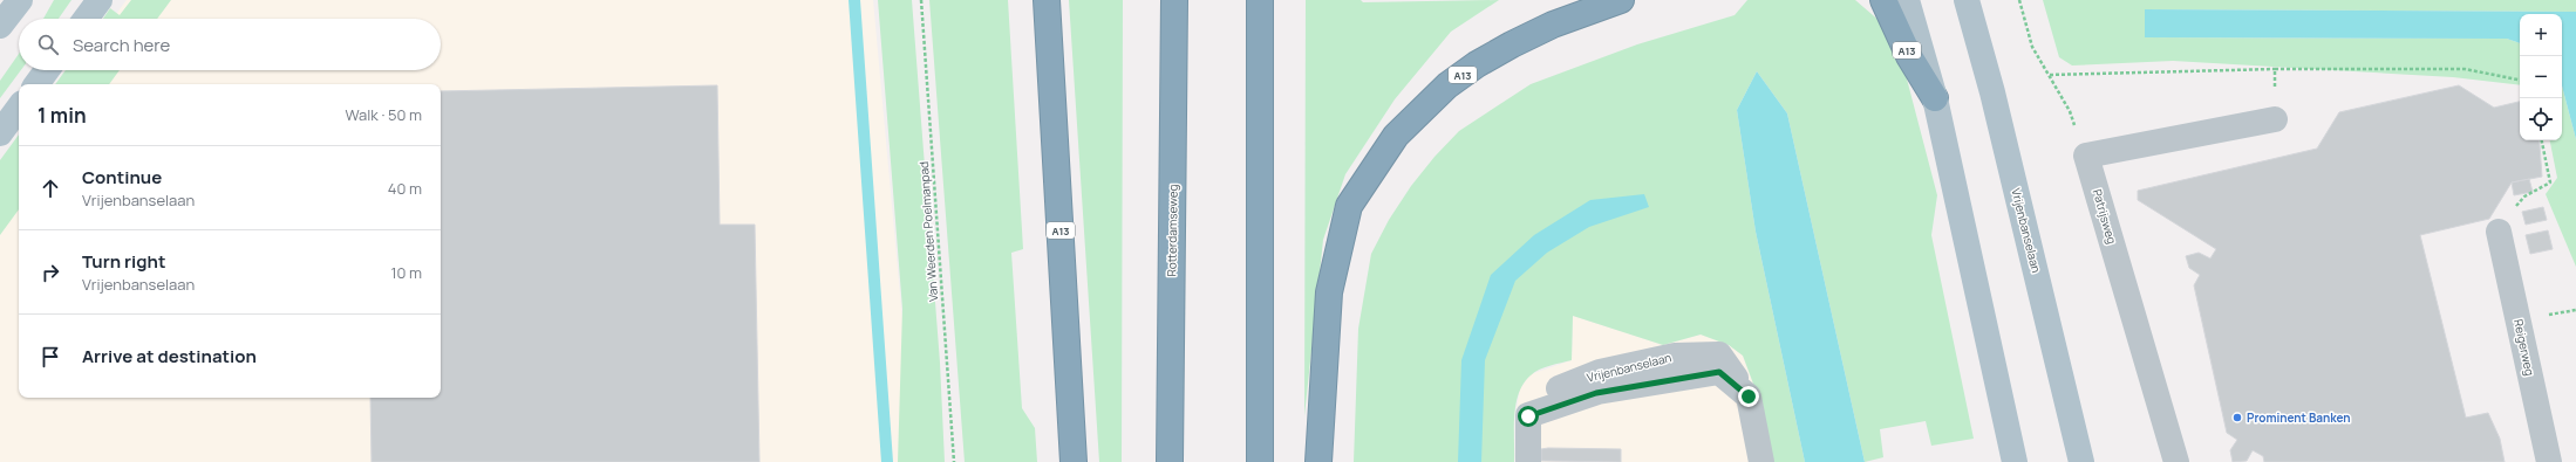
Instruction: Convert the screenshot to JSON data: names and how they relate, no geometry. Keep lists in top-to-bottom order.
{
  "streets": {
    "highway": ["A13", "Rotterdamseweg"],
    "main road": ["Vrijenbanselaan"],
    "street": ["Patrijsweg", "Reigerweg"],
    "path": ["Van Weerden Poelmanpad"]
  },
  "places": ["Prominent Banken"],
  "page": {
    "map_buttons": ["+", "−"],
    "search": "Search here",
    "heading": ["1 min", "Walk · 50 m"],
    "list": [
      ["Continue", "Vrijenbanselaan", "40 m"],
      ["Turn right", "Vrijenbanselaan", "10 m"],
      "Arrive at destination"
    ]
  }
}
